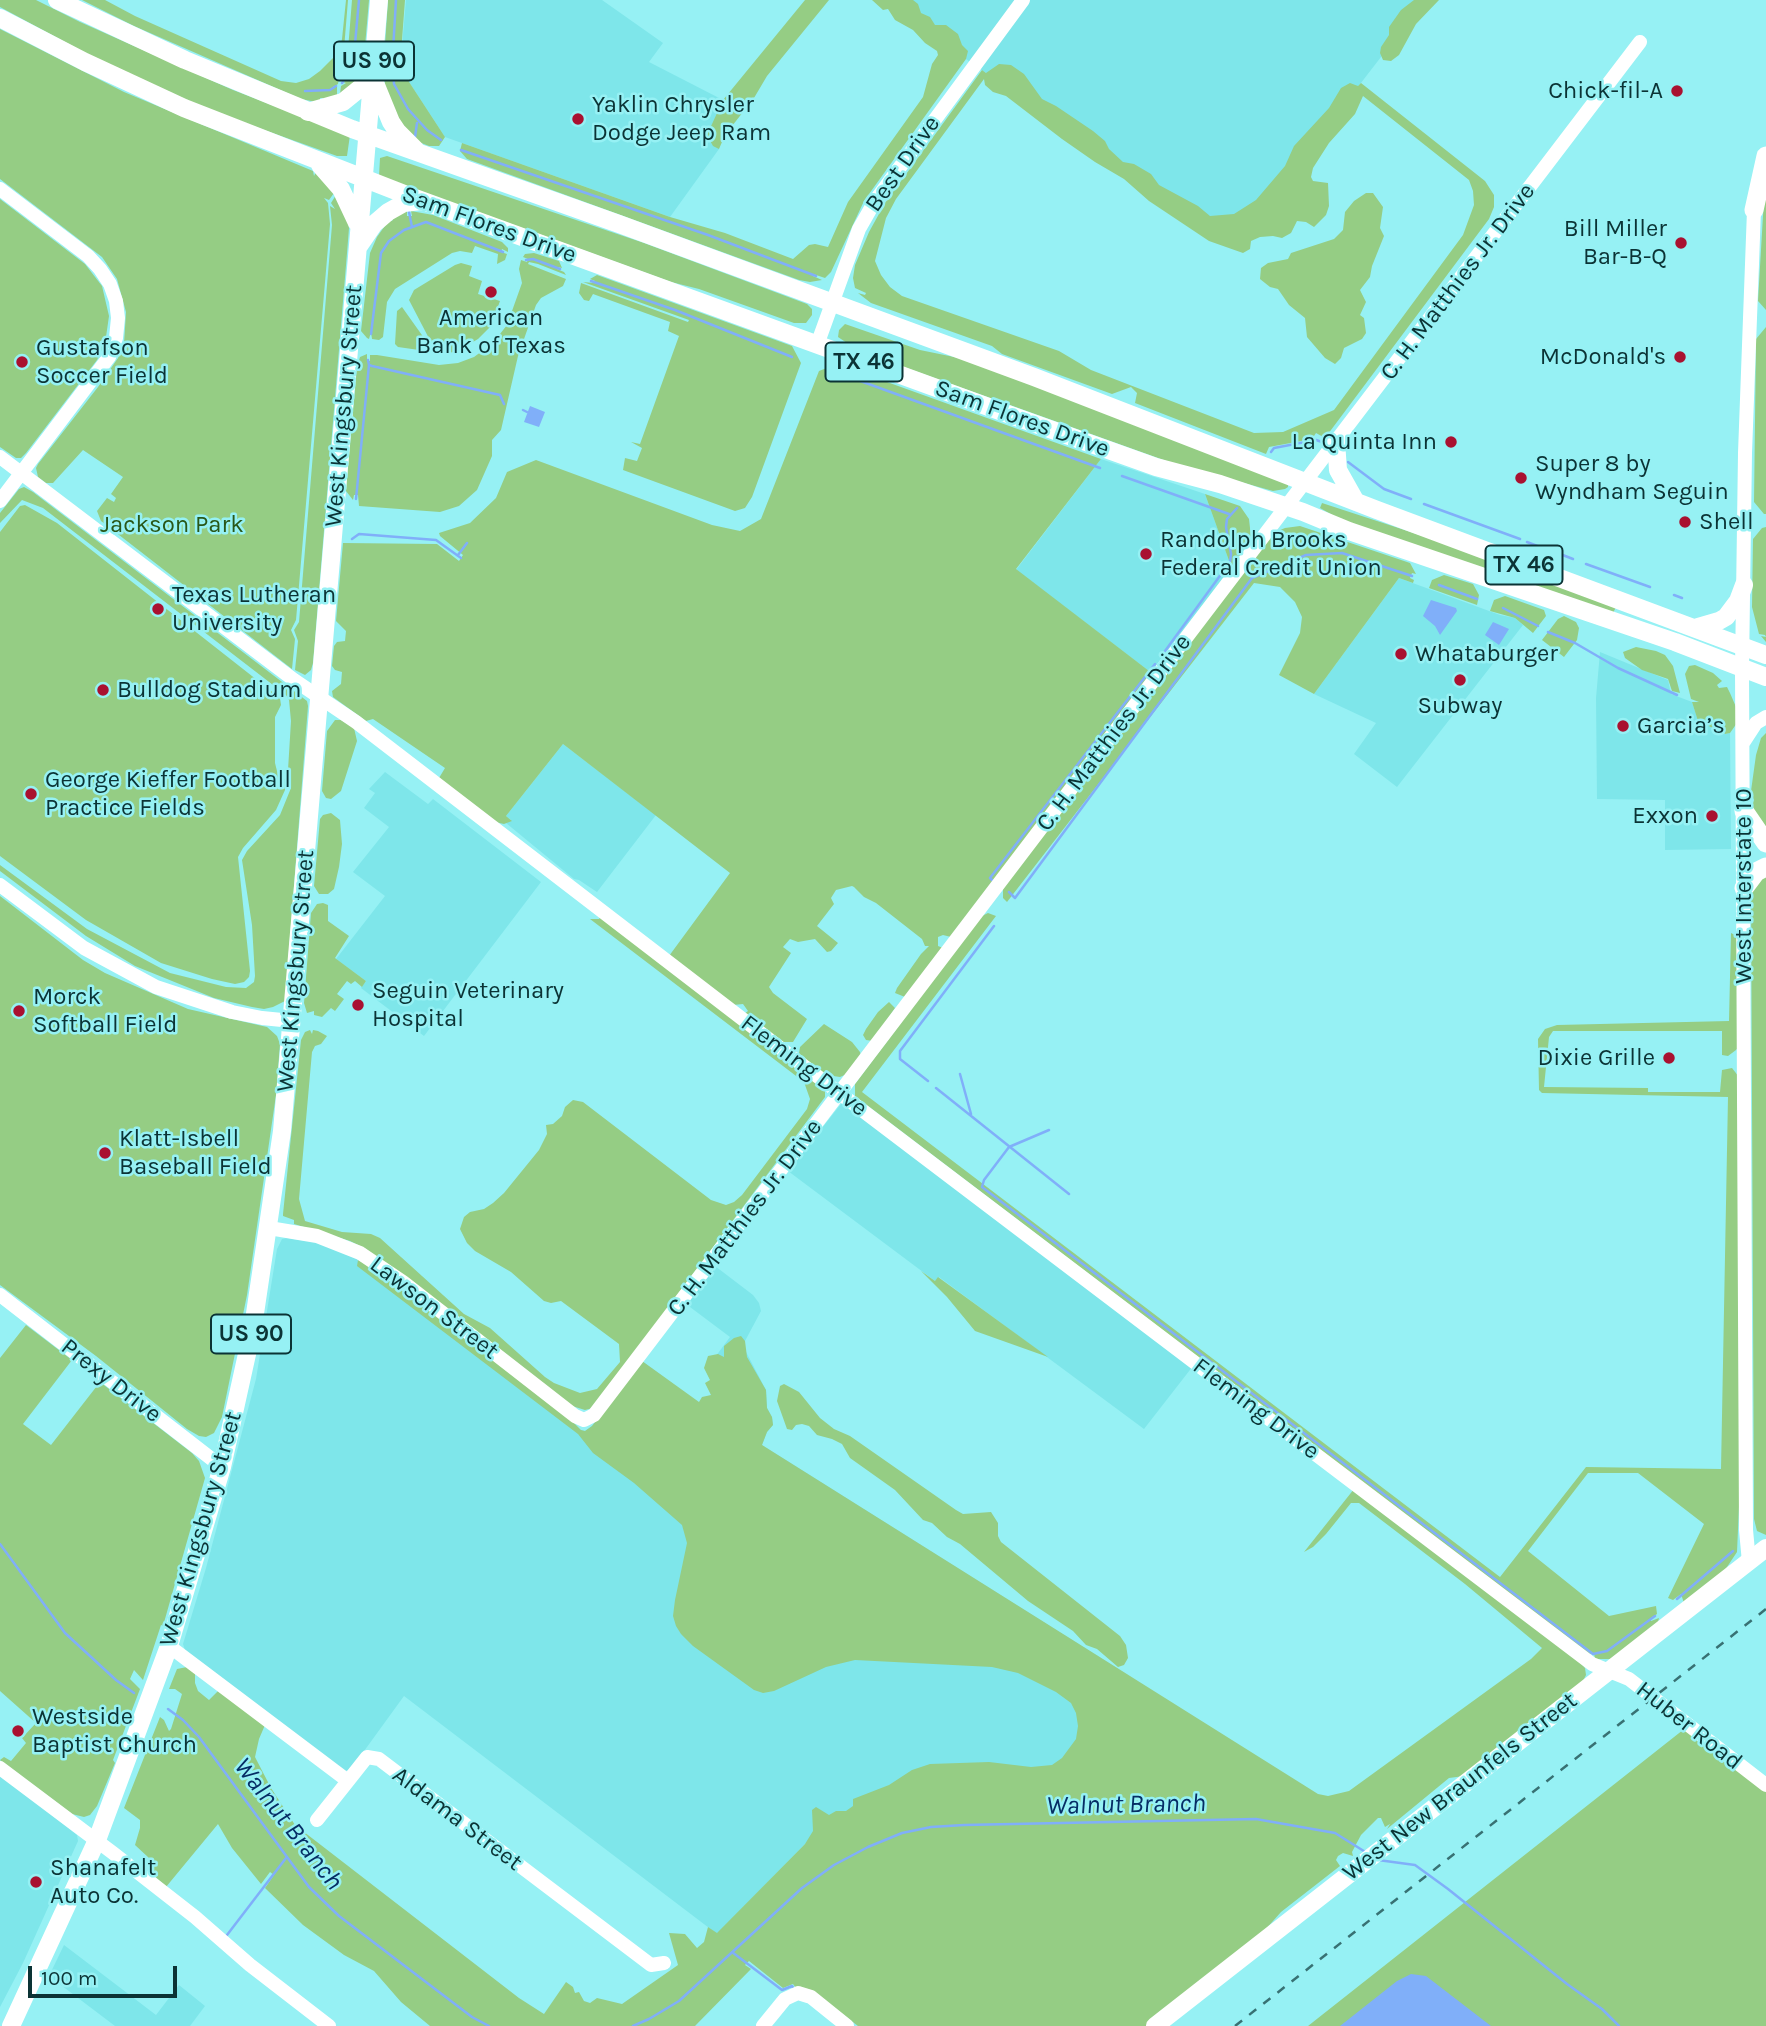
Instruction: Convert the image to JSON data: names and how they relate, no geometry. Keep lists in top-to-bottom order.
{
  "streets": {
    "main road": [
      "US 90",
      "Sam Flores Drive",
      "TX 46",
      "West Kingsbury Street",
      "West New Braunfels Street"
    ],
    "street": [
      "Best Drive",
      "C. H. Matthies Jr. Drive",
      "West Interstate 10",
      "Fleming Drive",
      "Lawson Street",
      "Prexy Drive",
      "Huber Road",
      "Aldama Street"
    ]
  },
  "crossings": [
    ["Best Drive", "Sam Flores Drive"],
    ["Sam Flores Drive", "C. H. Matthies Jr. Drive"],
    ["Sam Flores Drive", "TX 46"],
    ["Sam Flores Drive", "West Kingsbury Street"],
    ["Sam Flores Drive", "West Interstate 10"],
    ["C. H. Matthies Jr. Drive", "Fleming Drive"],
    ["C. H. Matthies Jr. Drive", "Lawson Street"],
    ["TX 46", "West Interstate 10"],
    ["West Kingsbury Street", "Fleming Drive"],
    ["West Kingsbury Street", "Lawson Street"],
    ["West Kingsbury Street", "Prexy Drive"],
    ["West Interstate 10", "West New Braunfels Street"],
    ["Fleming Drive", "Huber Road"],
    ["Fleming Drive", "West New Braunfels Street"],
    ["Huber Road", "West New Braunfels Street"]
  ],
  "water": ["Walnut Branch"],
  "parks": ["Jackson Park"],
  "places": [
    "Chick-fil-A",
    "Yaklin Chrysler Dodge Jeep Ram",
    "Bill Miller Bar-B-Q",
    "American Bank of Texas",
    "McDonald's",
    "Gustafson Soccer Field",
    "La Quinta Inn",
    "Super 8 by Wyndham Seguin",
    "Shell",
    "Randolph Brooks Federal Credit Union",
    "Texas Lutheran University",
    "Whataburger",
    "Subway",
    "Bulldog Stadium",
    "Garcia’s",
    "George Kieffer Football Practice Fields",
    "Exxon",
    "Seguin Veterinary Hospital",
    "Morck Softball Field",
    "Dixie Grille",
    "Klatt-Isbell Baseball Field",
    "Westside Baptist Church",
    "Shanafelt Auto Co."
  ],
  "scale_bar": "100 m"
}
